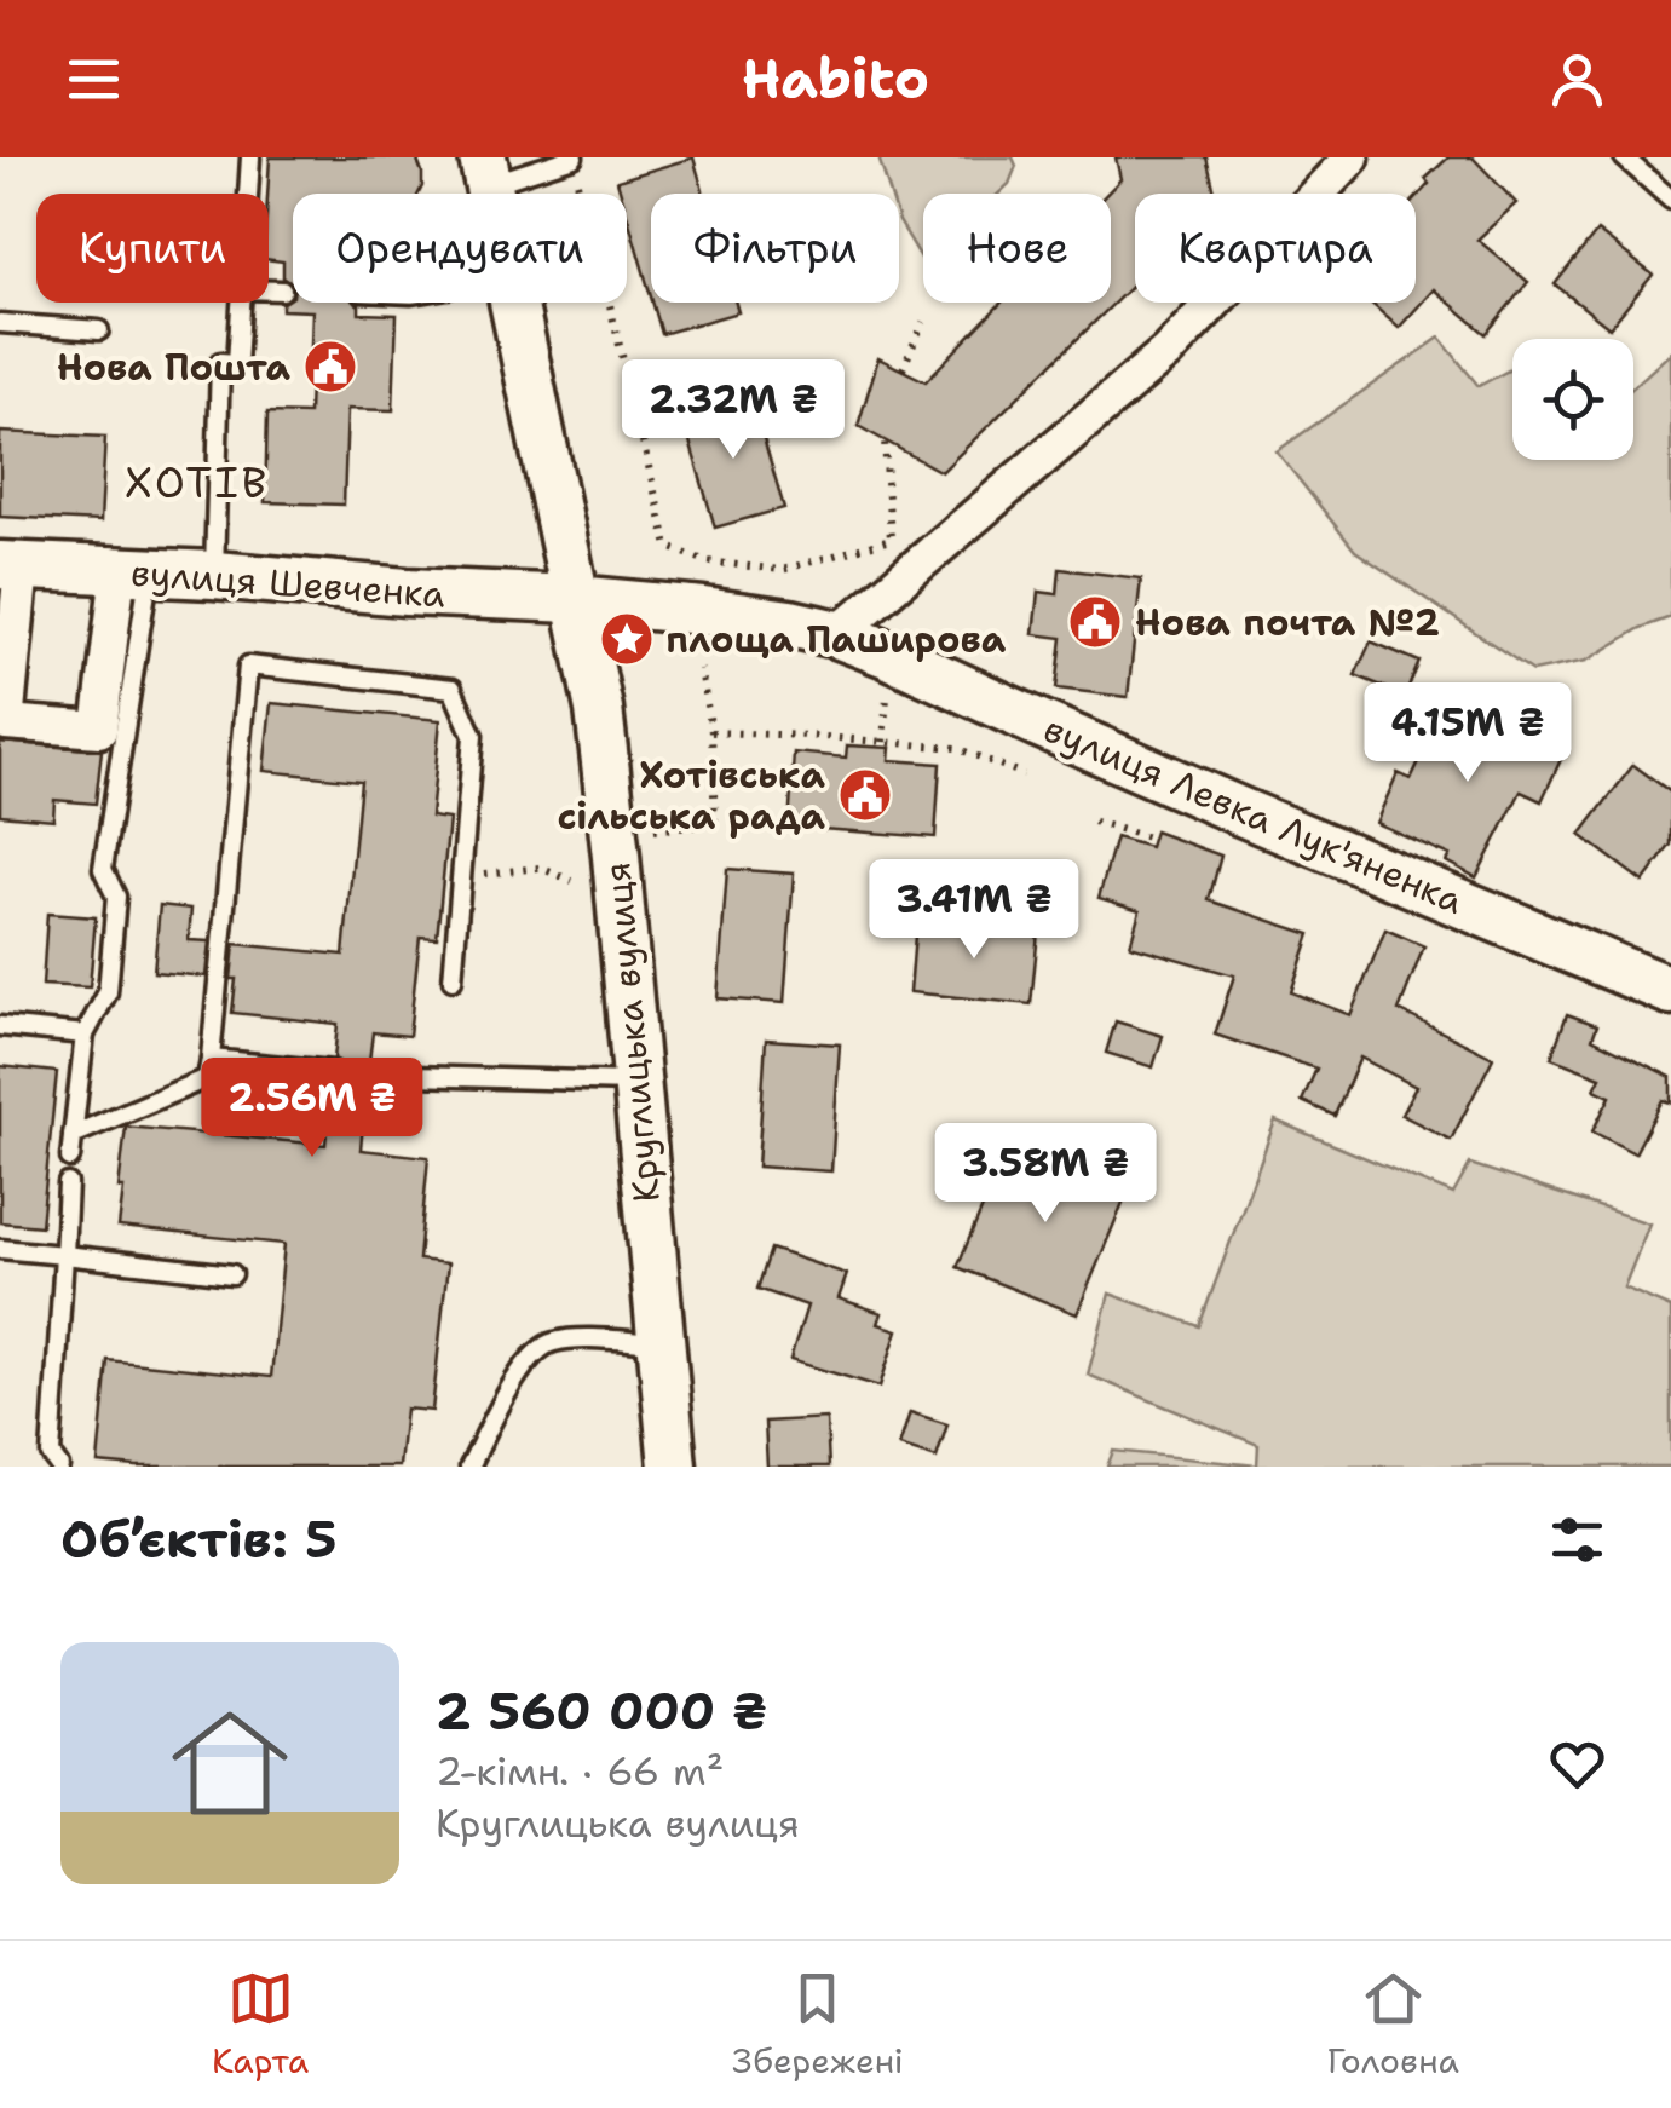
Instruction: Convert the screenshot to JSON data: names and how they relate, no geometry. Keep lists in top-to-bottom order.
{
  "streets": {
    "street": ["вулиця Шевченка", "вулиця Левка Лук'яненка", "Круглицька вулиця"]
  },
  "crossings": [
    ["вулиця Шевченка", "Круглицька вулиця"]
  ],
  "districts": ["ХОТІВ"],
  "places": {
    "public building": ["Нова Пошта", "Нова почта №2", "Хотівська сільська рада"],
    "place": ["площа Паширова"]
  },
  "page": {
    "header": "Habito",
    "chip": [
      "Купити",
      "Орендувати",
      "Фільтри",
      "Нове",
      "Квартира"
    ],
    "price": [
      "2.32M ₴",
      "4.15M ₴",
      "3.41M ₴",
      "2.56M ₴",
      "3.58M ₴"
    ],
    "heading": "Об’єктів: 5",
    "list": [
      {
        "name": "2 560 000 ₴",
        "note": "2-кімн. · 66 m² · Круглицька вулиця"
      }
    ],
    "tabs": ["Карта", "Збережені", "Головна"]
  }
}
